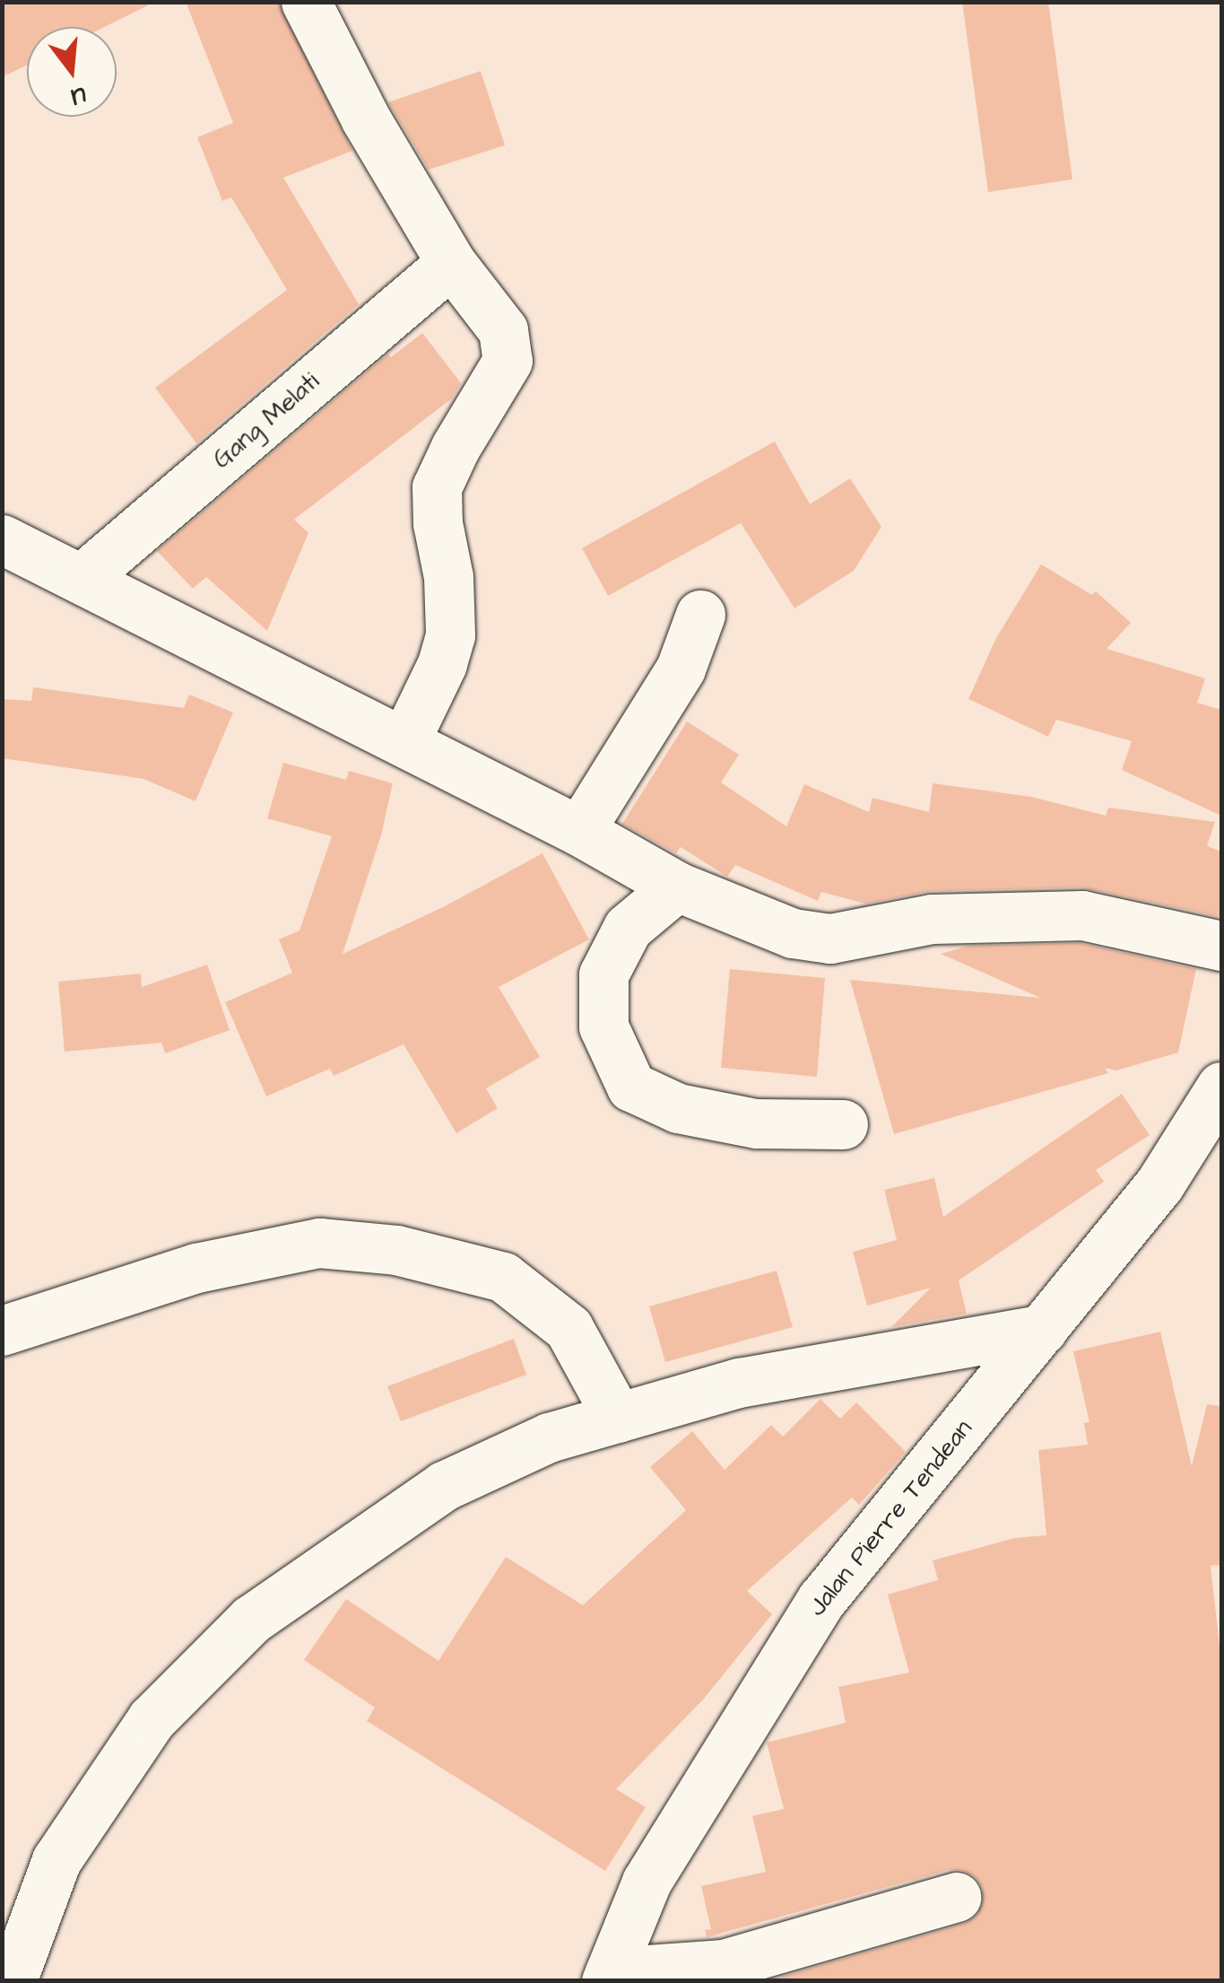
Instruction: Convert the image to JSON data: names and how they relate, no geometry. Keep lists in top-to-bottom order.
{
  "streets": {
    "street": ["Gang Melati", "Jalan Pierre Tendean"]
  },
  "north": "bottom"
}
